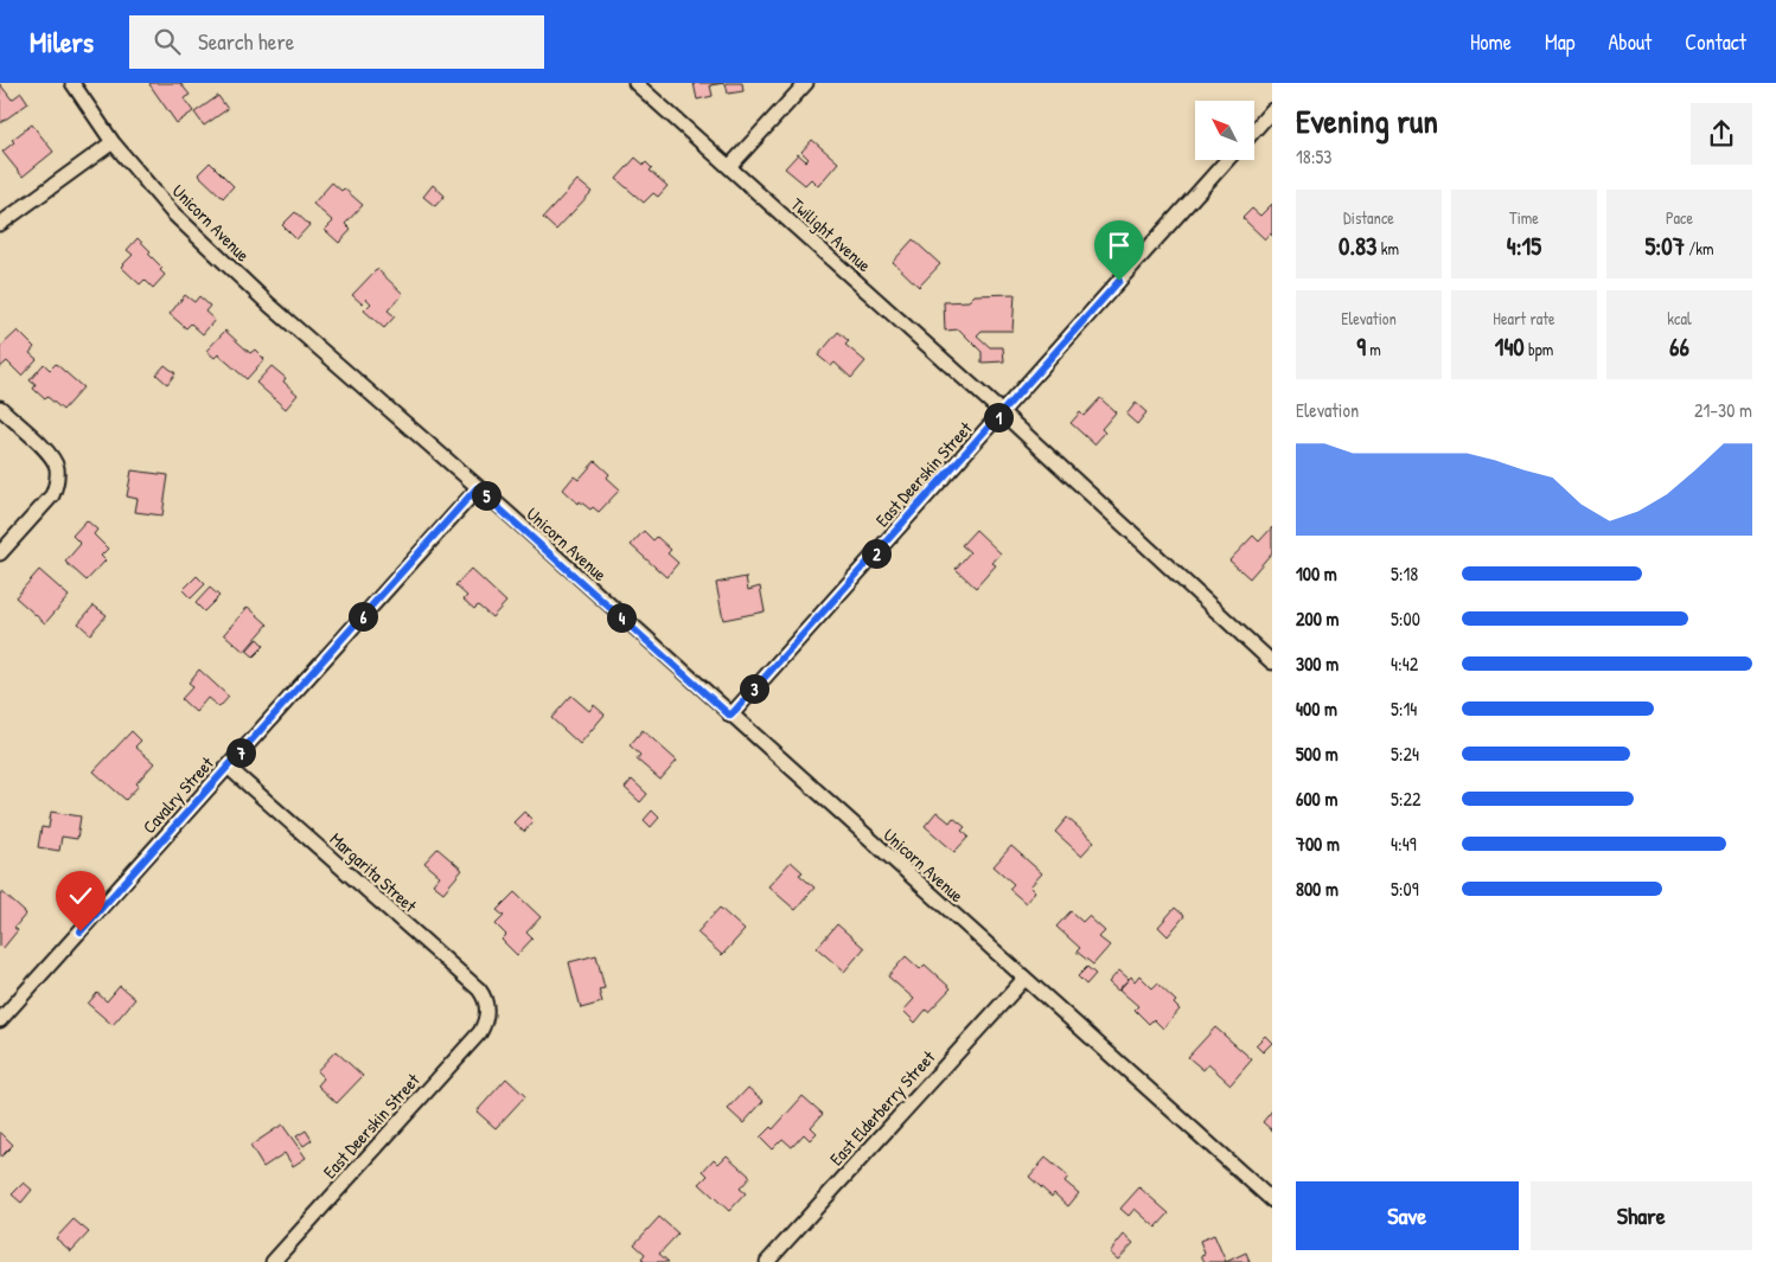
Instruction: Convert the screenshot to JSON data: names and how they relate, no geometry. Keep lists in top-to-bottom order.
{
  "streets": {
    "street": [
      "Unicorn Avenue",
      "Twilight Avenue",
      "East Deerskin Street",
      "Cavalry Street",
      "Margarita Street",
      "East Elderberry Street"
    ]
  },
  "crossings": [
    ["Unicorn Avenue", "East Deerskin Street"],
    ["Unicorn Avenue", "Cavalry Street"],
    ["Unicorn Avenue", "East Elderberry Street"],
    ["Twilight Avenue", "East Deerskin Street"],
    ["East Deerskin Street", "Margarita Street"],
    ["Cavalry Street", "Margarita Street"]
  ],
  "north": "top left",
  "page": {
    "header": "Milers",
    "search": "Search here",
    "nav": [
      "Home",
      "Map",
      "About",
      "Contact"
    ],
    "heading": ["Evening run", "18:53"],
    "stats": [
      ["Distance", "0.83 km"],
      ["Time", "4:15"],
      ["Pace", "5:07 /km"],
      ["Elevation", "9 m"],
      ["Heart rate", "140 bpm"],
      ["kcal", "66"]
    ],
    "chart": ["Elevation", "21–30 m"],
    "pins": [
      "1",
      "5",
      "2",
      "6",
      "4",
      "3",
      "7"
    ],
    "list": [
      {
        "name": "100 m",
        "note": "5:18"
      },
      {
        "name": "200 m",
        "note": "5:00"
      },
      {
        "name": "300 m",
        "note": "4:42"
      },
      {
        "name": "400 m",
        "note": "5:14"
      },
      {
        "name": "500 m",
        "note": "5:24"
      },
      {
        "name": "600 m",
        "note": "5:22"
      },
      {
        "name": "700 m",
        "note": "4:49"
      },
      {
        "name": "800 m",
        "note": "5:09"
      }
    ],
    "buttons": ["Save", "Share"]
  }
}
